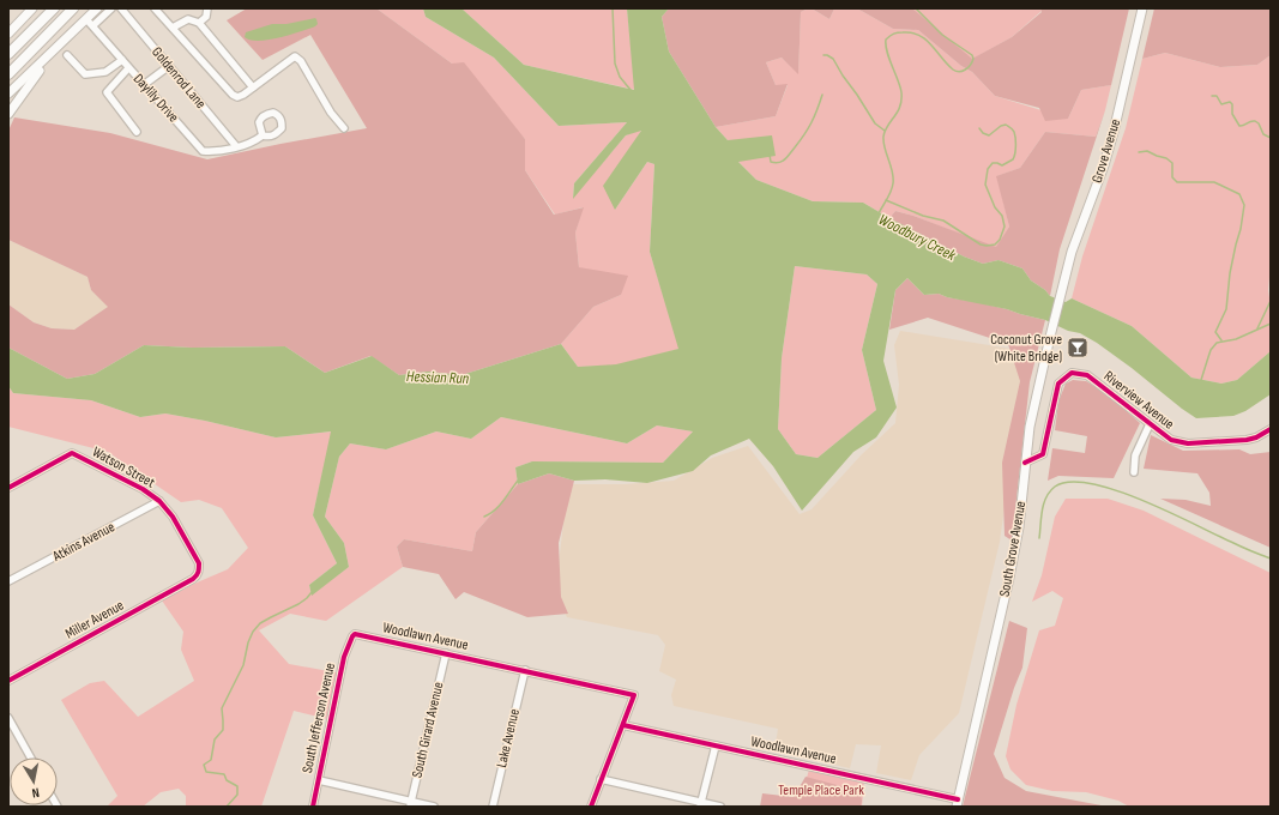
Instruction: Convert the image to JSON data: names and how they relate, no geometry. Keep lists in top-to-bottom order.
{
  "streets": {
    "main road": ["Grove Avenue", "South Grove Avenue"],
    "street": [
      "Goldenrod Lane",
      "Daylily Drive",
      "Riverview Avenue",
      "Watson Street",
      "Atkins Avenue",
      "Miller Avenue",
      "Woodlawn Avenue",
      "South Jefferson Avenue",
      "South Girard Avenue",
      "Lake Avenue"
    ]
  },
  "crossings": [
    ["Goldenrod Lane", "Daylily Drive"],
    ["Grove Avenue", "South Grove Avenue"],
    ["Riverview Avenue", "South Grove Avenue"],
    ["Watson Street", "Atkins Avenue"],
    ["Watson Street", "Miller Avenue"],
    ["South Grove Avenue", "Woodlawn Avenue"],
    ["Woodlawn Avenue", "South Jefferson Avenue"],
    ["Woodlawn Avenue", "South Girard Avenue"],
    ["Woodlawn Avenue", "Lake Avenue"]
  ],
  "water": ["Woodbury Creek", "Hessian Run"],
  "parks": ["Temple Place Park"],
  "places": {
    "bar": ["Coconut Grove (White Bridge)"]
  },
  "north": "bottom"
}
